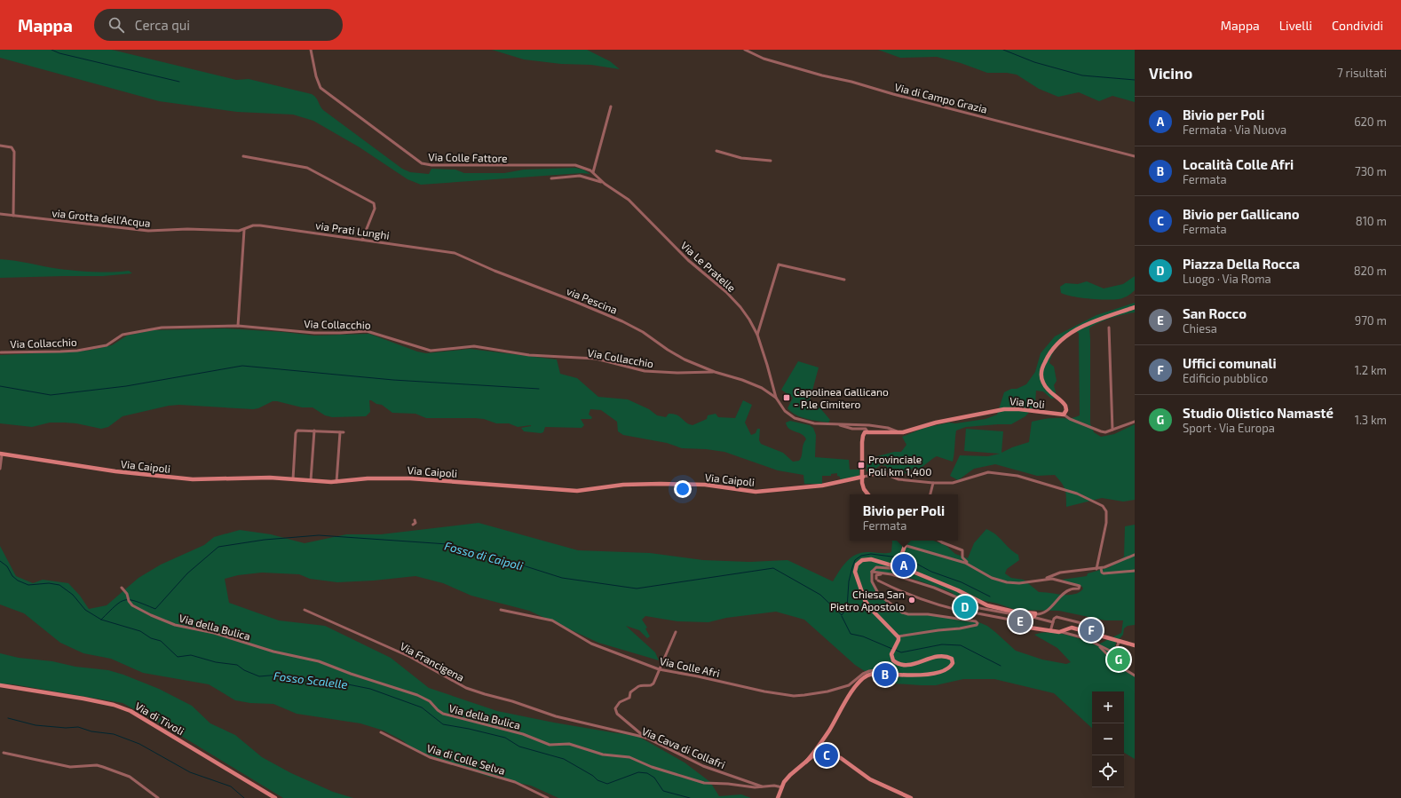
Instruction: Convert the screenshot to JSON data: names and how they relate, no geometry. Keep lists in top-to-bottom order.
{
  "streets": {
    "street": [
      "Via di Campo Grazia",
      "Via Colle Fattore",
      "via Grotta dell'Acqua",
      "via Prati Lunghi",
      "Via Le Pratelle",
      "via Pescina",
      "Via Collacchio",
      "Via Poli",
      "Via Caipoli",
      "Via della Bulica",
      "Via Francigena",
      "Via Colle Afri",
      "Via di Tivoli",
      "Via Cava di Collafri",
      "Via di Colle Selva"
    ]
  },
  "crossings": [
    ["Via Colle Fattore", "Via Le Pratelle"],
    ["via Grotta dell'Acqua", "via Prati Lunghi"],
    ["via Prati Lunghi", "via Pescina"],
    ["Via Le Pratelle", "via Pescina"],
    ["via Pescina", "Via Collacchio"],
    ["Via della Bulica", "Via Cava di Collafri"],
    ["Via Francigena", "Via Cava di Collafri"]
  ],
  "water": ["Fosso di Caipoli", "Fosso Scalelle"],
  "places": {
    "transit": ["Capolinea Gallicano - P.le Cimitero", "Provinciale Poli km 1,400"],
    "other": ["Chiesa San Pietro Apostolo"]
  },
  "page": {
    "header": "Mappa",
    "search": "Cerca qui",
    "nav": ["Mappa", "Livelli", "Condividi"],
    "heading": ["Vicino", "7 risultati"],
    "list": [
      {
        "mark": "A",
        "name": "Bivio per Poli",
        "note": "Fermata · Via Nuova",
        "value": "620 m"
      },
      {
        "mark": "B",
        "name": "Località Colle Afri",
        "note": "Fermata",
        "value": "730 m"
      },
      {
        "mark": "C",
        "name": "Bivio per Gallicano",
        "note": "Fermata",
        "value": "810 m"
      },
      {
        "mark": "D",
        "name": "Piazza Della Rocca",
        "note": "Luogo · Via Roma",
        "value": "820 m"
      },
      {
        "mark": "E",
        "name": "San Rocco",
        "note": "Chiesa",
        "value": "970 m"
      },
      {
        "mark": "F",
        "name": "Uffici comunali",
        "note": "Edificio pubblico",
        "value": "1.2 km"
      },
      {
        "mark": "G",
        "name": "Studio Olistico Namasté",
        "note": "Sport · Via Europa",
        "value": "1.3 km"
      }
    ],
    "popup": ["Bivio per Poli", "Fermata"],
    "pins": [
      "A",
      "D",
      "E",
      "F",
      "G",
      "B",
      "C"
    ],
    "map_buttons": ["+", "−"]
  }
}
